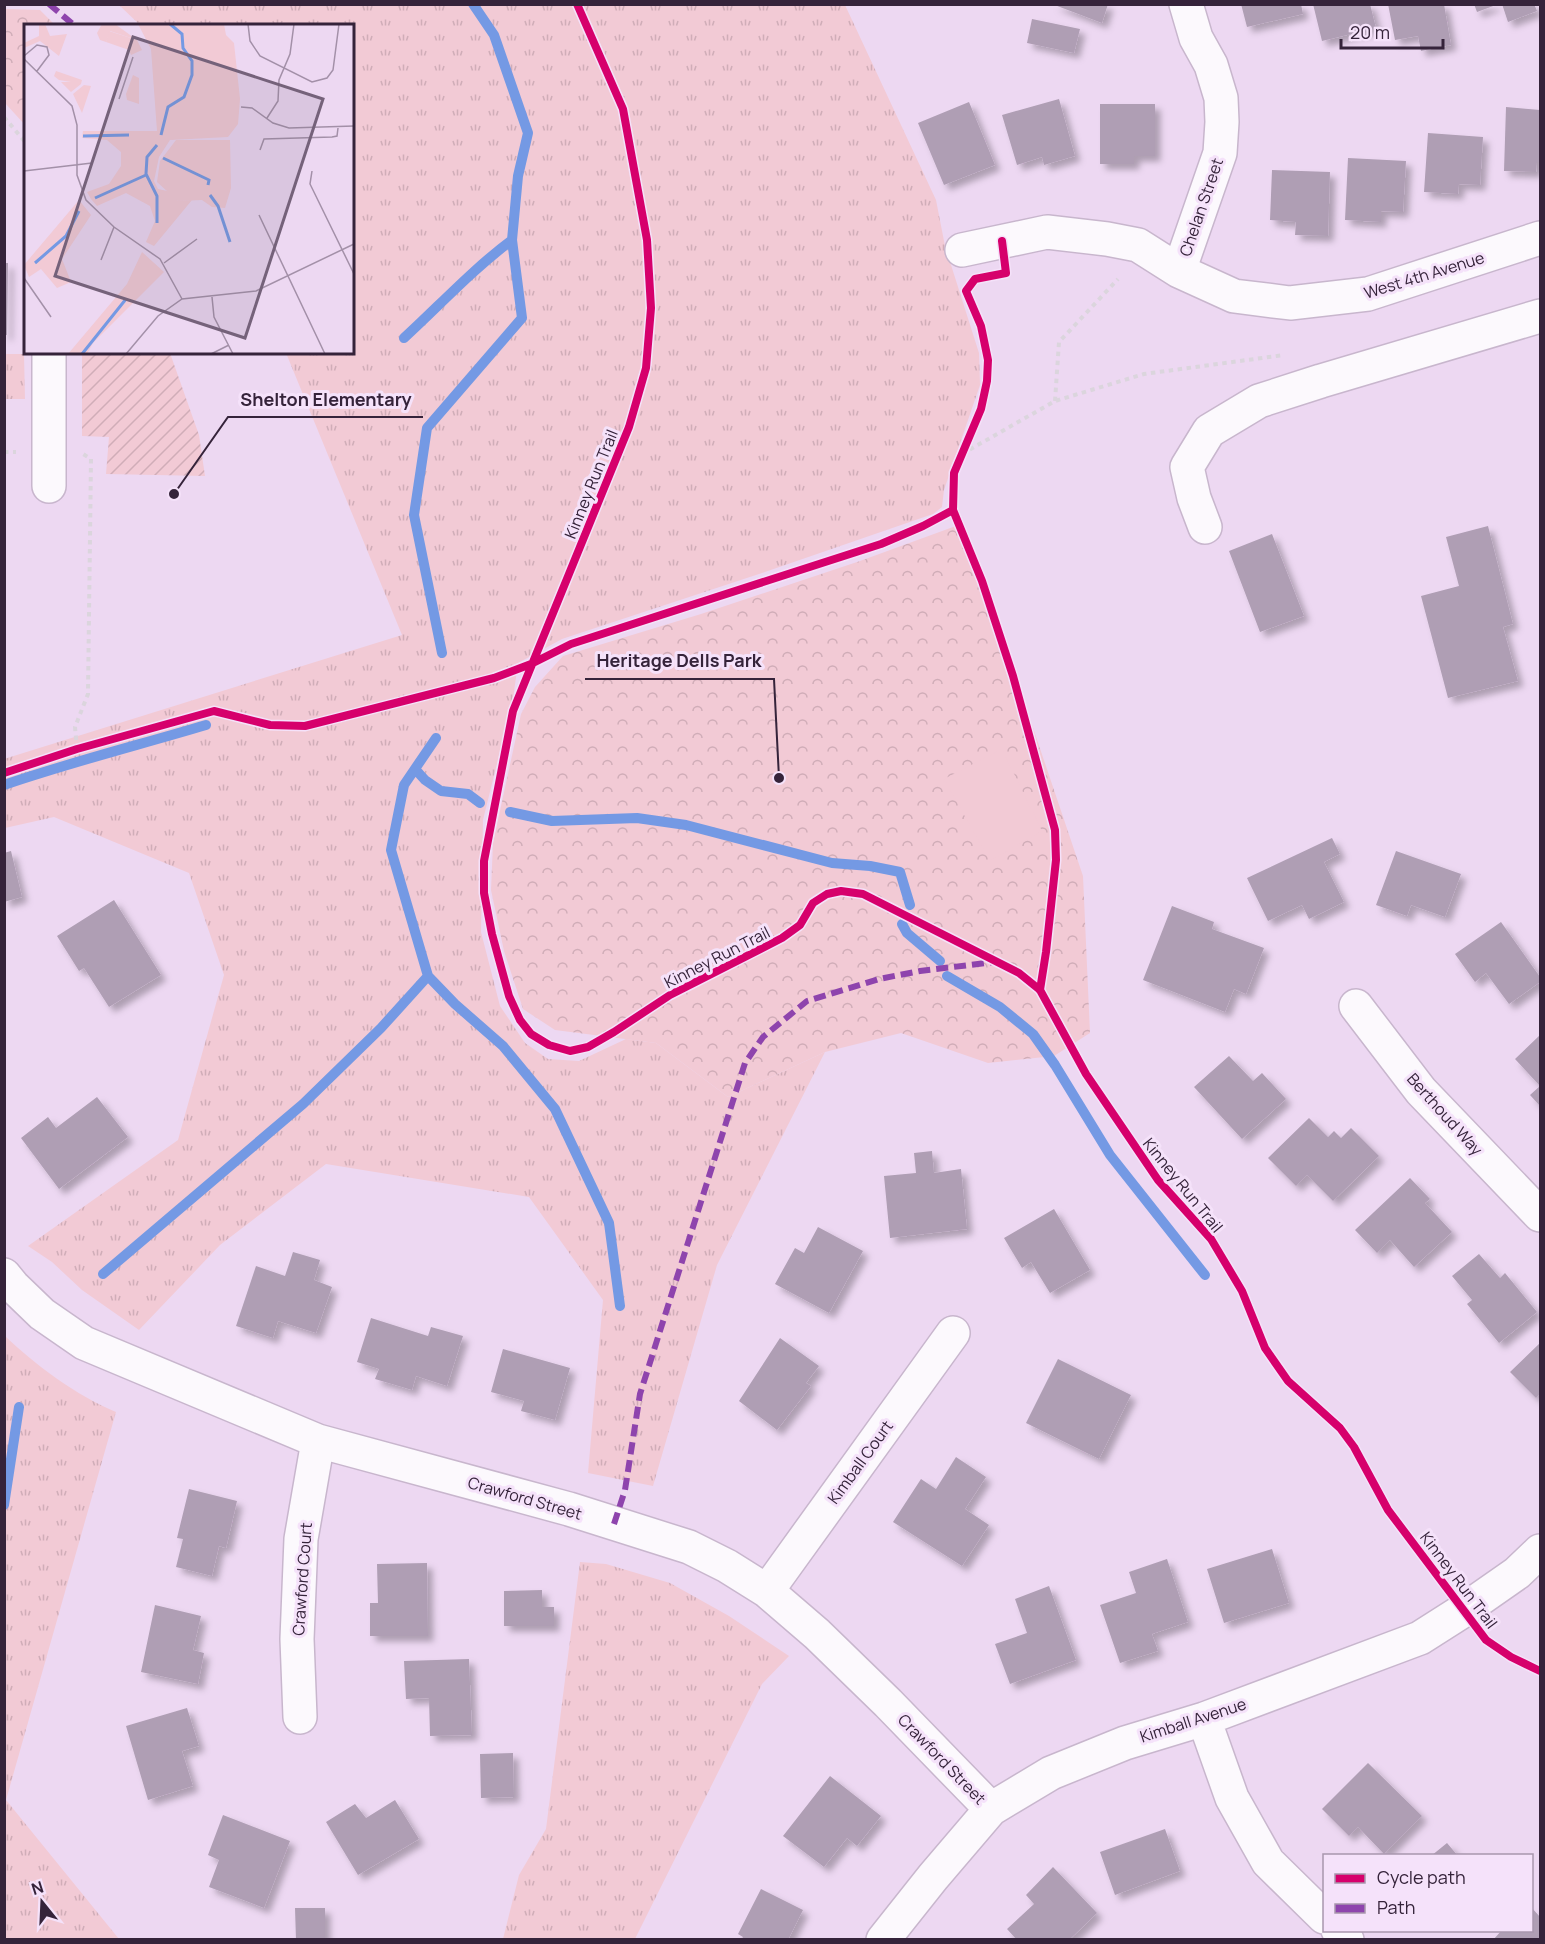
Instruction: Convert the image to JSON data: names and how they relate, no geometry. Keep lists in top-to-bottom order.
{
  "streets": {
    "street": [
      "Chelan Street",
      "West 4th Avenue",
      "Berthoud Way",
      "Kimball Court",
      "Crawford Street",
      "Crawford Court",
      "Kimball Avenue"
    ],
    "cycle path": ["Kinney Run Trail"]
  },
  "crossings": [
    ["Chelan Street", "West 4th Avenue"],
    ["Kimball Court", "Crawford Street"],
    ["Crawford Street", "Crawford Court"],
    ["Crawford Street", "Kimball Avenue"]
  ],
  "places": ["Shelton Elementary", "Heritage Dells Park"],
  "legend": ["Cycle path", "Path"],
  "scale_bar": "20 m",
  "north": "top"
}
